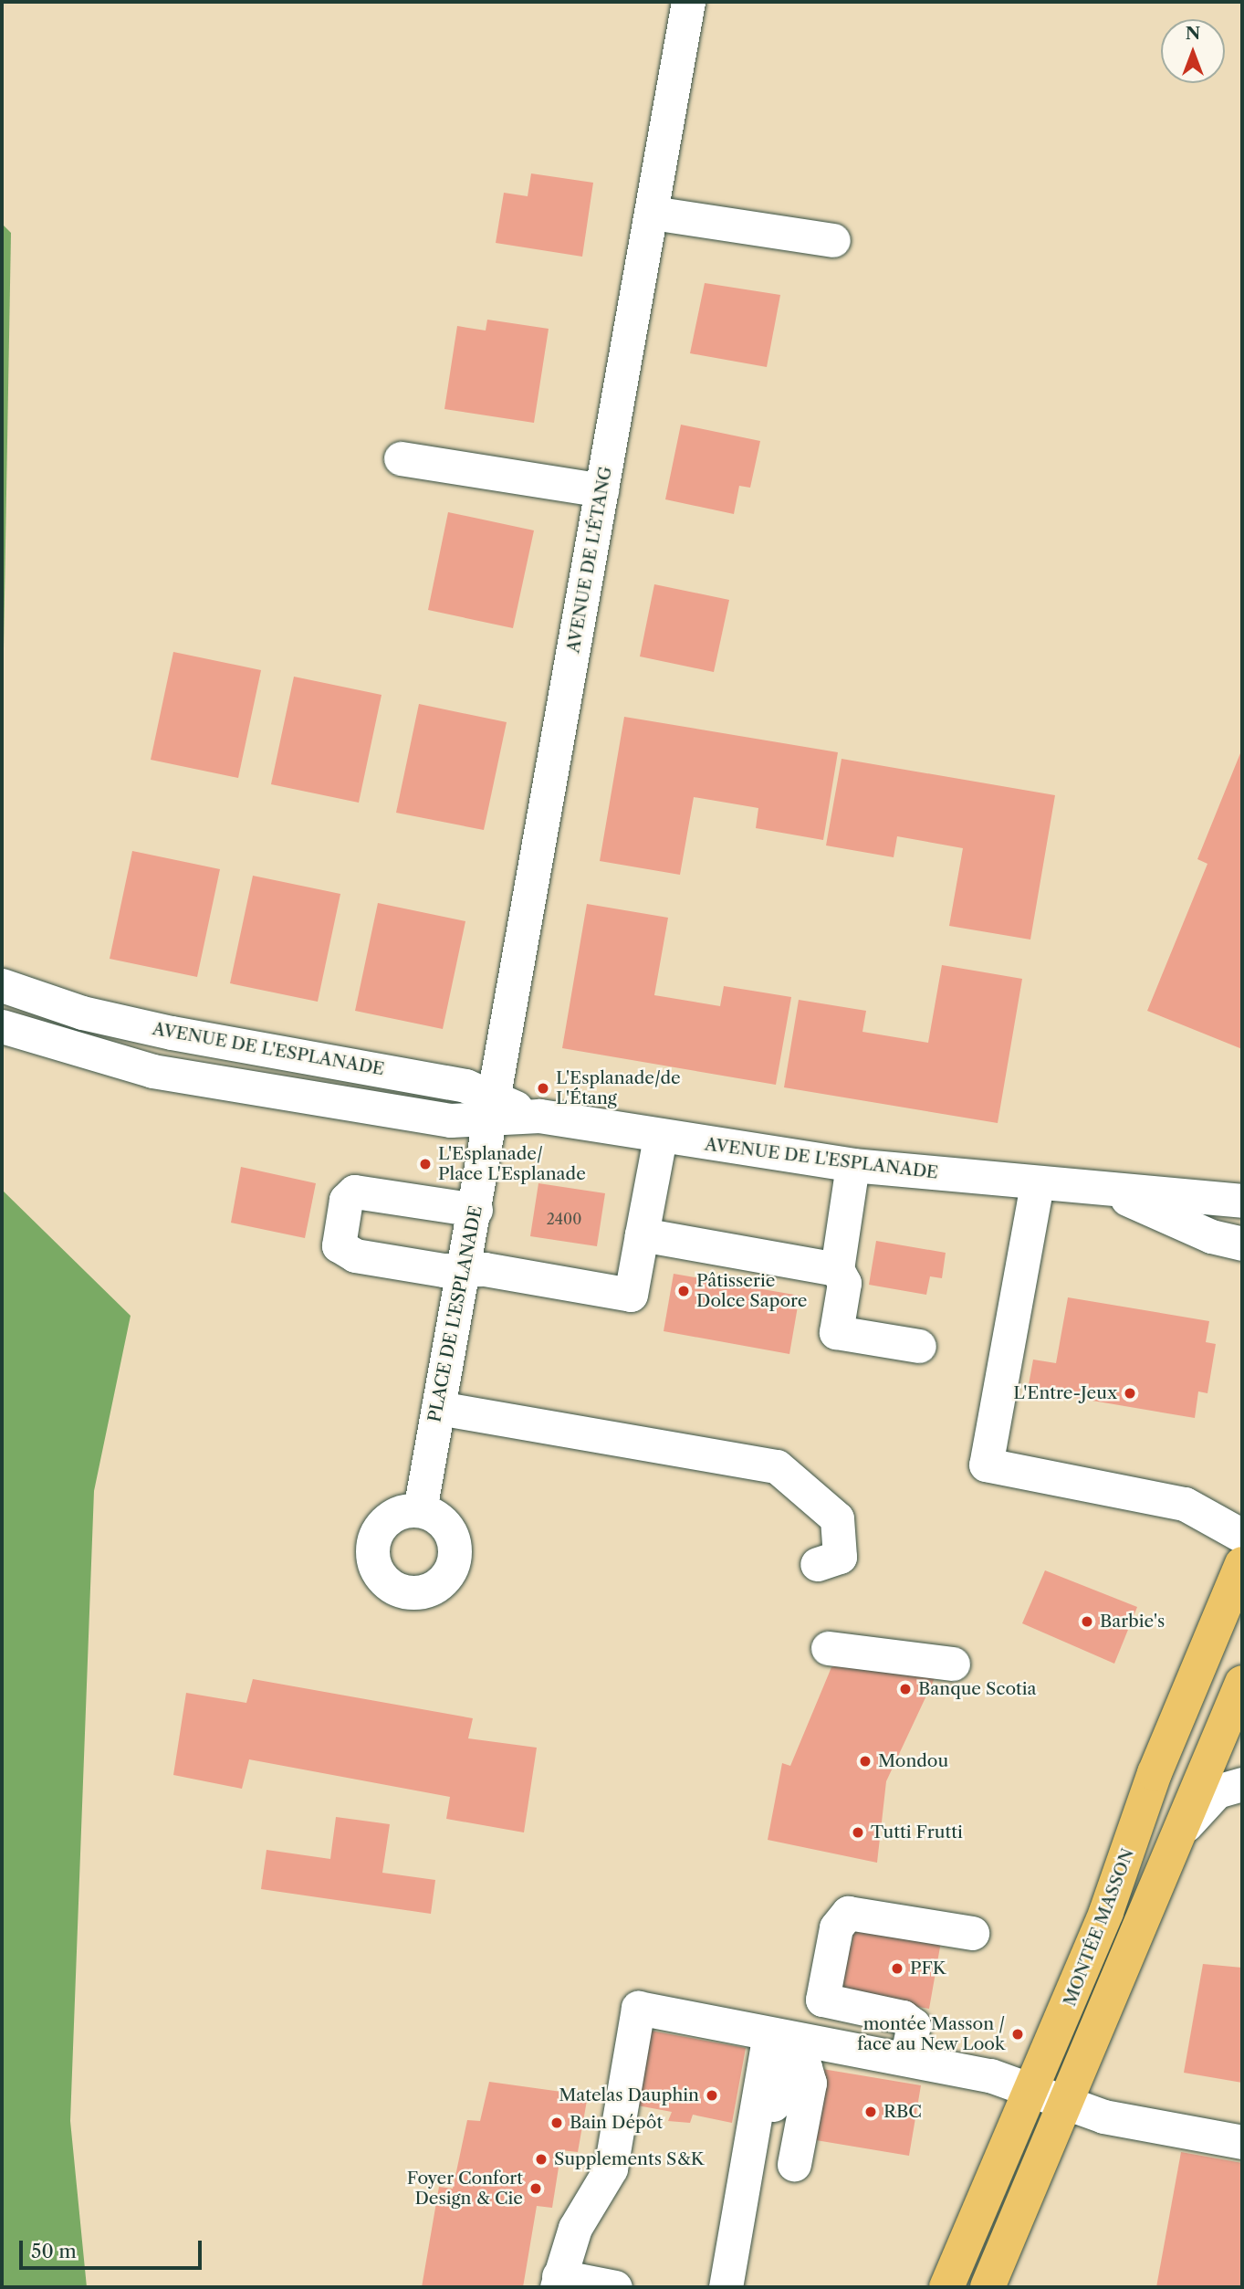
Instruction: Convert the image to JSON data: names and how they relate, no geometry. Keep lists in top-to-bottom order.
{
  "streets": {
    "main road": ["MONTÉE MASSON"],
    "street": ["AVENUE DE L'ÉTANG", "AVENUE DE L'ESPLANADE", "PLACE DE L'ESPLANADE"]
  },
  "crossings": [
    ["AVENUE DE L'ÉTANG", "AVENUE DE L'ESPLANADE"],
    ["AVENUE DE L'ÉTANG", "PLACE DE L'ESPLANADE"],
    ["AVENUE DE L'ESPLANADE", "PLACE DE L'ESPLANADE"]
  ],
  "places": [
    "L'Esplanade/de L'Étang",
    "L'Esplanade/ Place L'Esplanade",
    "Pâtisserie Dolce Sapore",
    "L'Entre-Jeux",
    "Barbie's",
    "Banque Scotia",
    "Mondou",
    "Tutti Frutti",
    "PFK",
    "montée Masson / face au New Look",
    "Matelas Dauphin",
    "RBC",
    "Bain Dépôt",
    "Supplements S&K",
    "Foyer Confort Design & Cie"
  ],
  "house_numbers": ["2400"],
  "scale_bar": "50 m",
  "north": "top"
}
